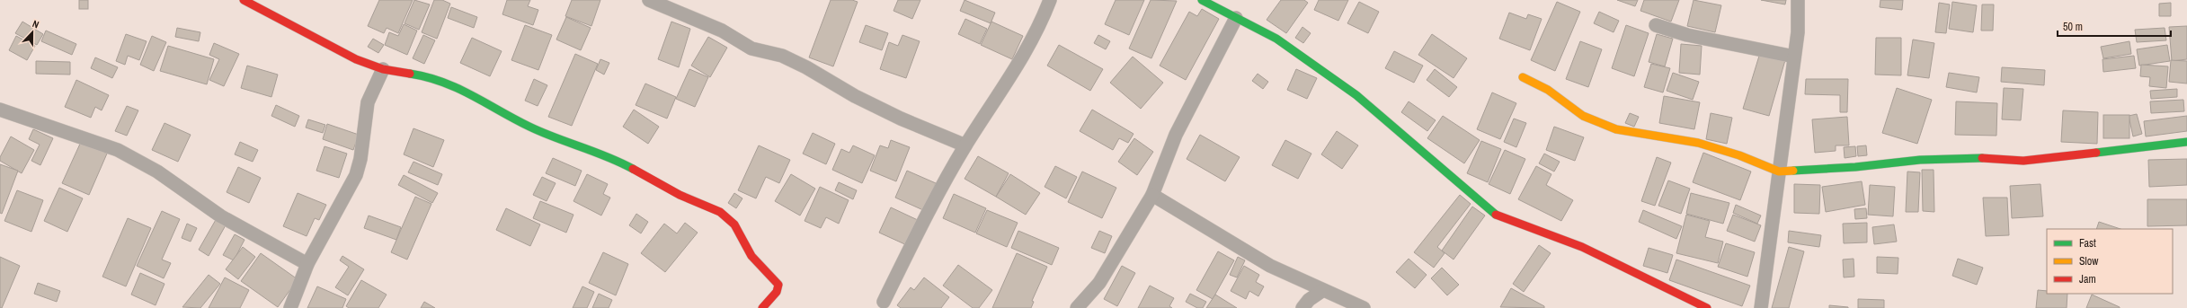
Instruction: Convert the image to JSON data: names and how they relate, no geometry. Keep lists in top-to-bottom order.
{
  "legend": ["Fast", "Slow", "Jam"],
  "scale_bar": "50 m",
  "north": "top"
}
